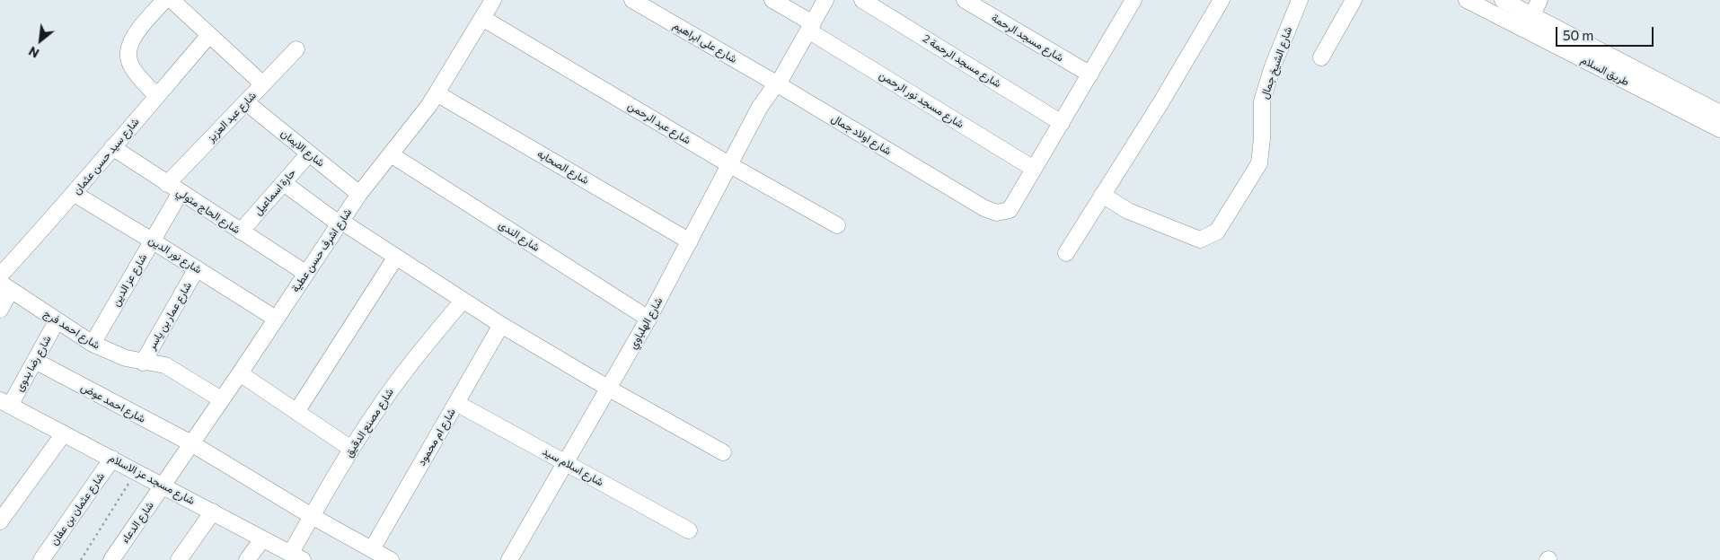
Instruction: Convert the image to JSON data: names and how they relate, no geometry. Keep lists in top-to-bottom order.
{
  "streets": {
    "street": [
      "شارع مسجد الرحمة",
      "شارع على ابراهيم",
      "شارع مسجد الرحمة 2",
      "شارع الشيخ جمال",
      "طريق السلام",
      "شارع مسجد نور الرحمن",
      "شارع عبد العزيز",
      "شارع عبد الرحمن",
      "شارع اولاد جمال",
      "شارع الايمان",
      "شارع سيد حسن عثمان",
      "شارع الصحابه",
      "حارة اسماعيل",
      "شارع الحاج متولي",
      "شارع الندى",
      "شارع اشرف حسن عطية",
      "شارع نور الدين",
      "شارع عز الدين",
      "شارع عمار بن ياسر",
      "شارع الهلباوي",
      "شارع احمد فرج",
      "شارع رضا بدوى",
      "شارع احمد عوض",
      "شارع مصنع الدقيق",
      "شارع ام محمود",
      "شارع اسلام سيد",
      "شارع مسجد عز الاسلام",
      "شارع عثمان بن عفان",
      "شارع الدعاء"
    ]
  },
  "crossings": [
    ["شارع مسجد الرحمة", "شارع اولاد جمال"],
    ["شارع على ابراهيم", "شارع اولاد جمال"],
    ["شارع على ابراهيم", "شارع الهلباوي"],
    ["شارع مسجد الرحمة 2", "شارع اولاد جمال"],
    ["شارع مسجد نور الرحمن", "شارع اولاد جمال"],
    ["شارع مسجد نور الرحمن", "شارع الهلباوي"],
    ["شارع عبد العزيز", "شارع الايمان"],
    ["شارع عبد العزيز", "شارع الحاج متولي"],
    ["شارع عبد العزيز", "شارع عز الدين"],
    ["شارع عبد الرحمن", "شارع اشرف حسن عطية"],
    ["شارع عبد الرحمن", "شارع الهلباوي"],
    ["شارع اولاد جمال", "شارع الهلباوي"],
    ["شارع الايمان", "حارة اسماعيل"],
    ["شارع الايمان", "شارع اشرف حسن عطية"],
    ["شارع سيد حسن عثمان", "شارع الحاج متولي"],
    ["شارع سيد حسن عثمان", "شارع نور الدين"],
    ["شارع الصحابه", "شارع اشرف حسن عطية"],
    ["شارع الصحابه", "شارع الهلباوي"],
    ["حارة اسماعيل", "شارع الحاج متولي"],
    ["شارع الحاج متولي", "شارع اشرف حسن عطية"],
    ["شارع الحاج متولي", "شارع عز الدين"],
    ["شارع الندى", "شارع اشرف حسن عطية"],
    ["شارع الندى", "شارع الهلباوي"],
    ["شارع اشرف حسن عطية", "شارع نور الدين"],
    ["شارع اشرف حسن عطية", "شارع احمد فرج"],
    ["شارع اشرف حسن عطية", "شارع احمد عوض"],
    ["شارع اشرف حسن عطية", "شارع مسجد عز الاسلام"],
    ["شارع اشرف حسن عطية", "شارع الدعاء"],
    ["شارع نور الدين", "شارع عز الدين"],
    ["شارع نور الدين", "شارع عمار بن ياسر"],
    ["شارع عز الدين", "شارع احمد فرج"],
    ["شارع عمار بن ياسر", "شارع احمد فرج"],
    ["شارع الهلباوي", "شارع اسلام سيد"],
    ["شارع احمد فرج", "شارع رضا بدوى"],
    ["شارع رضا بدوى", "شارع احمد عوض"],
    ["شارع رضا بدوى", "شارع مسجد عز الاسلام"],
    ["شارع احمد عوض", "شارع مصنع الدقيق"],
    ["شارع احمد عوض", "شارع ام محمود"],
    ["شارع مصنع الدقيق", "شارع مسجد عز الاسلام"],
    ["شارع ام محمود", "شارع اسلام سيد"],
    ["شارع مسجد عز الاسلام", "شارع عثمان بن عفان"],
    ["شارع مسجد عز الاسلام", "شارع الدعاء"]
  ],
  "scale_bar": "50 m",
  "north": "bottom left"
}
